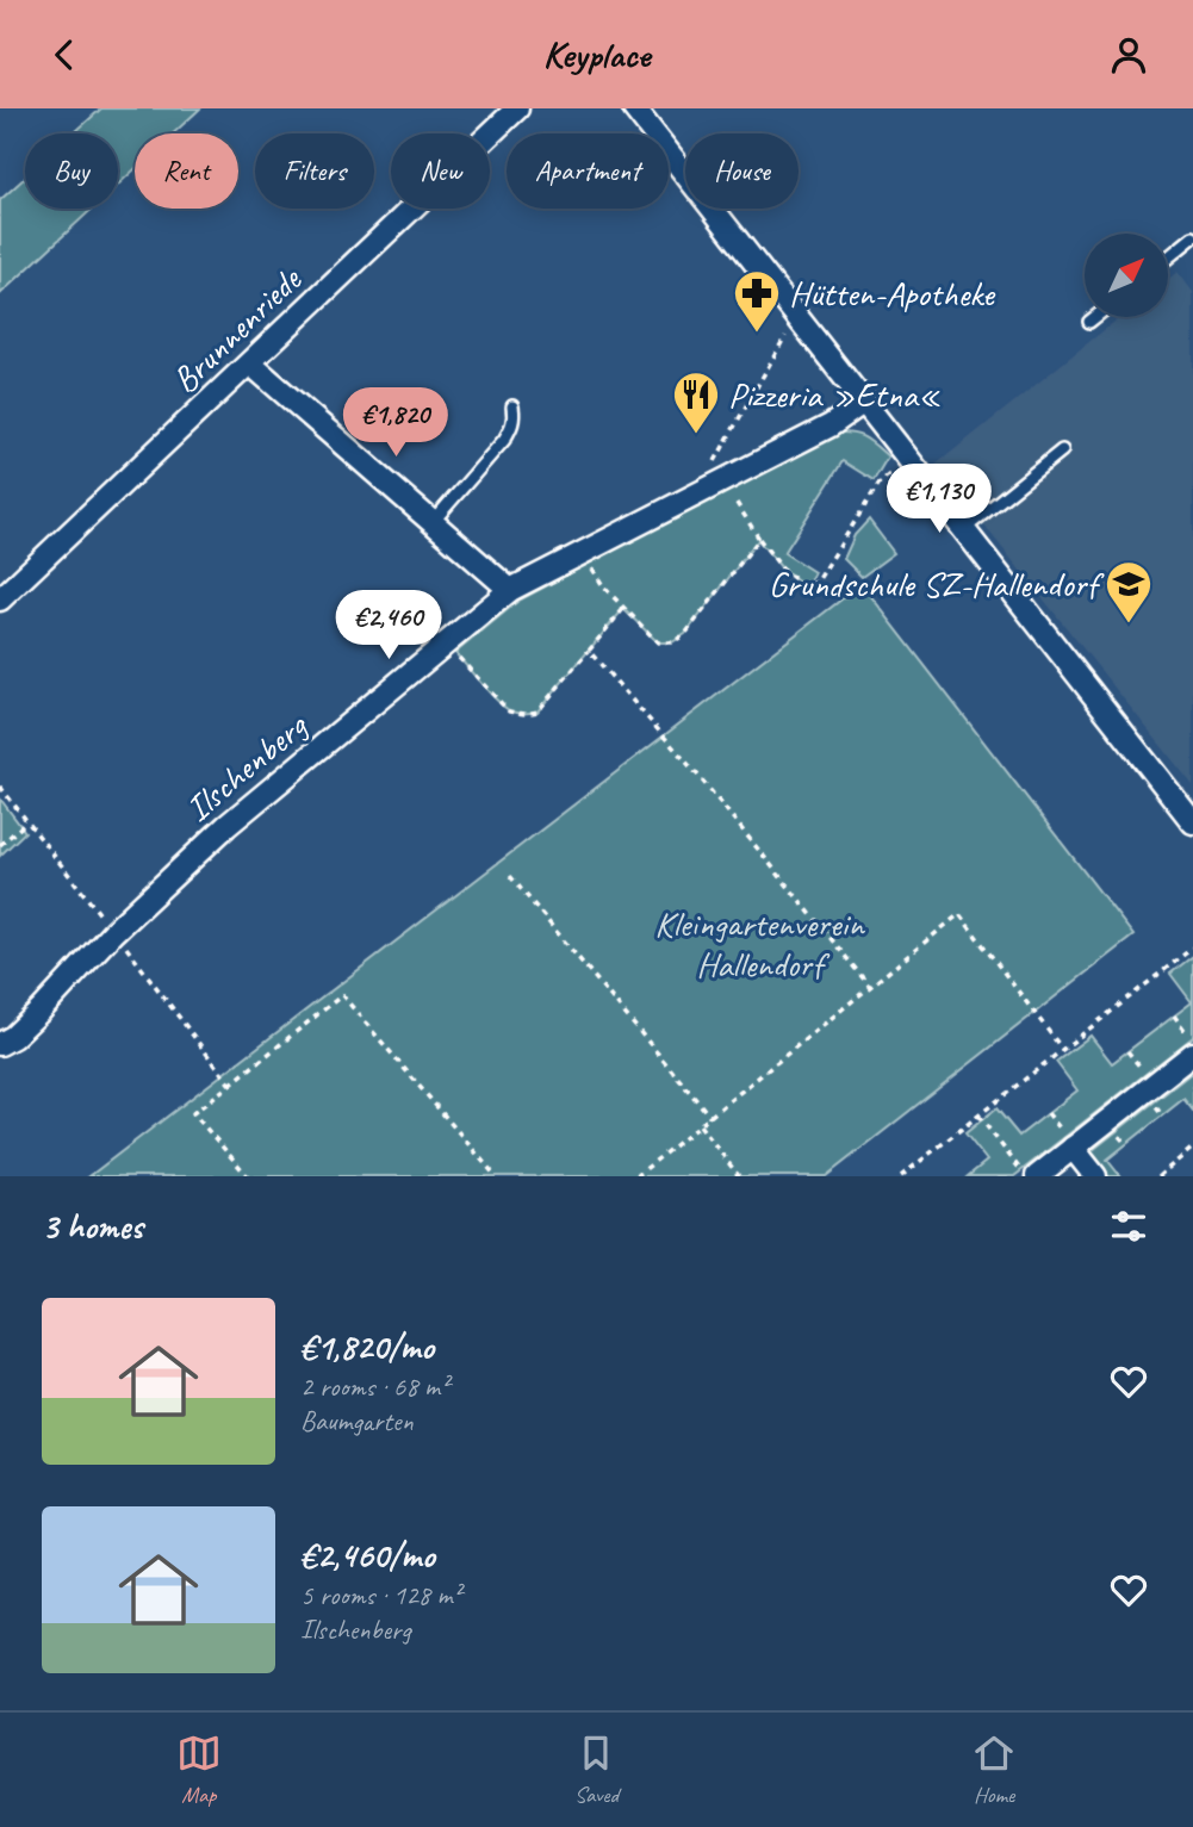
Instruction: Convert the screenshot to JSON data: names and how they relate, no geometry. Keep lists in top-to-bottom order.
{
  "streets": {
    "street": ["Brunnenriede", "Ilschenberg"]
  },
  "parks": ["Kleingartenverein Hallendorf"],
  "places": {
    "pharmacy": ["Hütten-Apotheke"],
    "restaurant": ["Pizzeria »Etna«"],
    "school or university": ["Grundschule SZ-Hallendorf"]
  },
  "north": "top right",
  "page": {
    "header": "Keyplace",
    "chip": [
      "Buy",
      "Rent",
      "Filters",
      "New",
      "Apartment",
      "House"
    ],
    "price": ["€1,820", "€1,130", "€2,460"],
    "heading": "3 homes",
    "list": [
      {
        "name": "€1,820/mo",
        "note": "2 rooms · 68 m² · Baumgarten"
      },
      {
        "name": "€2,460/mo",
        "note": "5 rooms · 128 m² · Ilschenberg"
      }
    ],
    "tabs": ["Map", "Saved", "Home"]
  }
}
